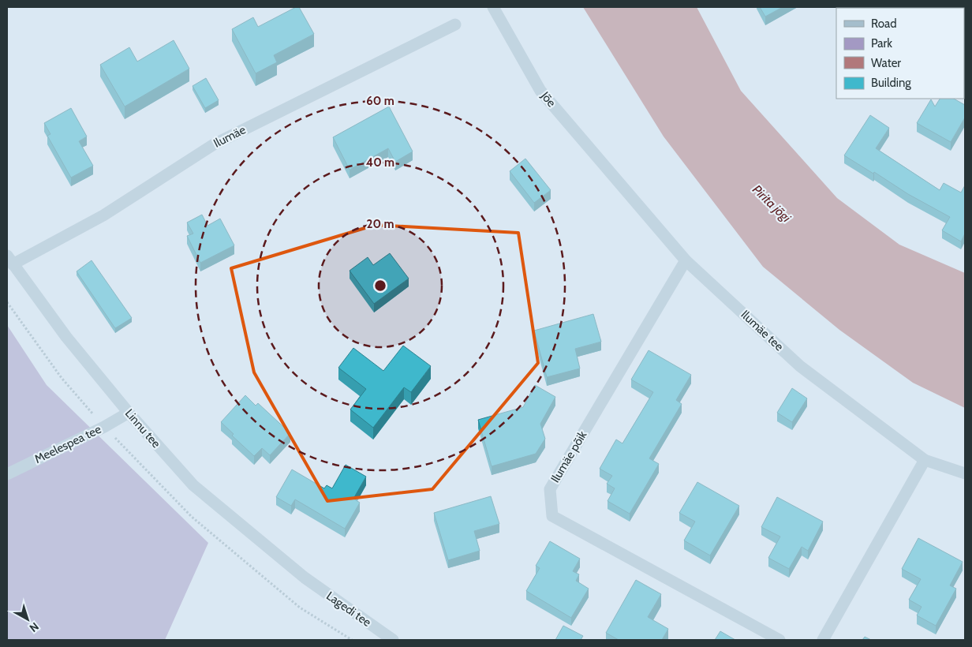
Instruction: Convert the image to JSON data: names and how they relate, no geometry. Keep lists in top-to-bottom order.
{
  "streets": {
    "street": [
      "Jõe",
      "Ilumäe",
      "Ilumäe tee",
      "Linnu tee",
      "Meelespea tee",
      "Ilumäe põik",
      "Lagedi tee"
    ]
  },
  "crossings": [
    ["Jõe", "Ilumäe tee"],
    ["Ilumäe", "Linnu tee"],
    ["Ilumäe tee", "Ilumäe põik"],
    ["Linnu tee", "Meelespea tee"],
    ["Linnu tee", "Lagedi tee"]
  ],
  "water": ["Pirita jõgi"],
  "legend": [
    "Road",
    "Park",
    "Water",
    "Building"
  ],
  "north": "bottom right",
  "rings": ["60 m", "40 m", "20 m"]
}
